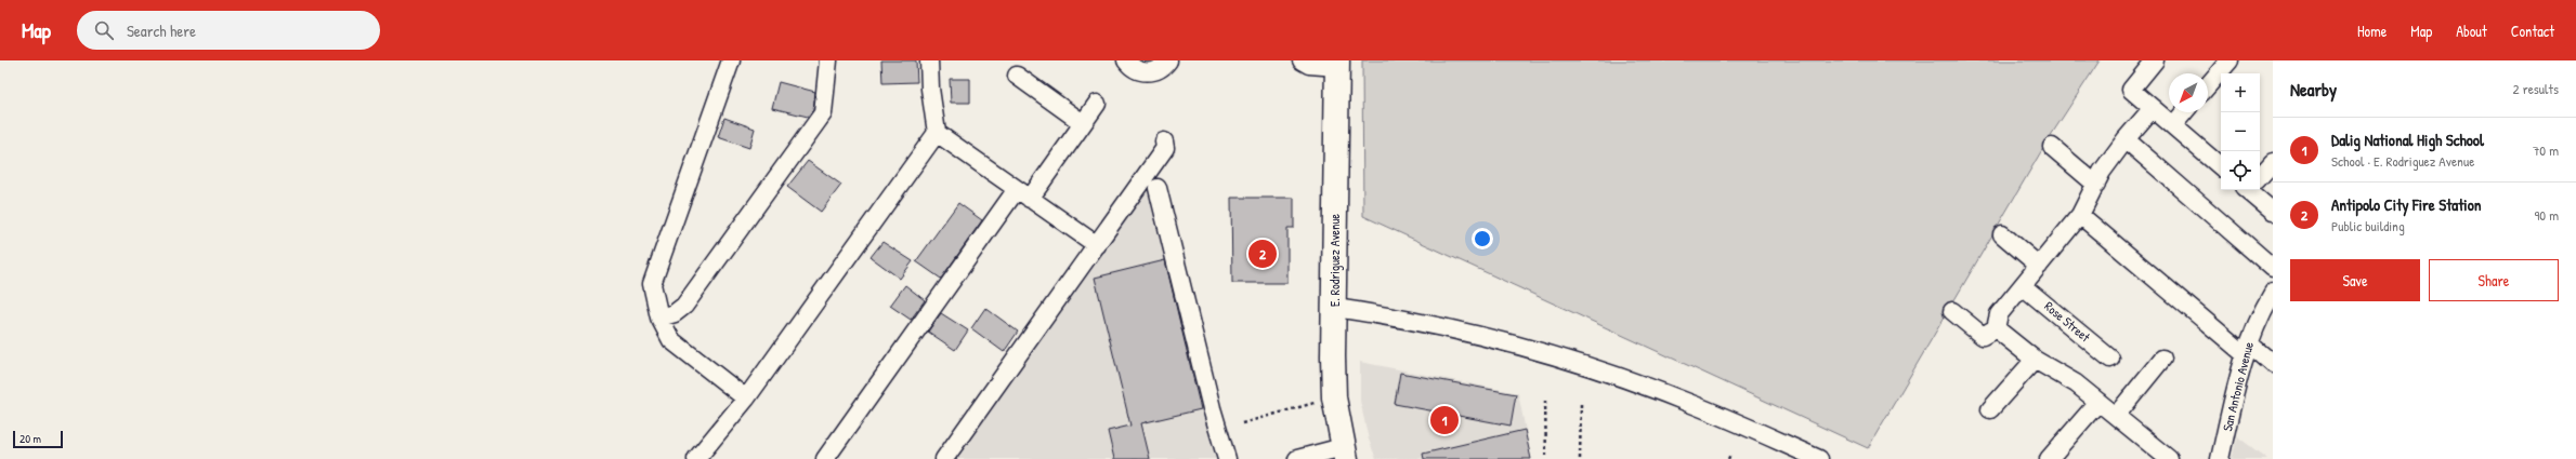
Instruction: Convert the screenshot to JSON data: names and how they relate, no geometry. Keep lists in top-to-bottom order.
{
  "streets": {
    "main road": ["E. Rodriguez Avenue"],
    "street": ["Rose Street", "San Antonio Avenue"]
  },
  "scale_bar": "20 m",
  "north": "bottom left",
  "page": {
    "header": "Map",
    "search": "Search here",
    "nav": [
      "Home",
      "Map",
      "About",
      "Contact"
    ],
    "heading": ["Nearby", "2 results"],
    "map_buttons": ["+", "−"],
    "list": [
      {
        "mark": "1",
        "name": "Dalig National High School",
        "note": "School · E. Rodriguez Avenue",
        "value": "70 m"
      },
      {
        "mark": "2",
        "name": "Antipolo City Fire Station",
        "note": "Public building",
        "value": "90 m"
      }
    ],
    "pins": ["2", "1"],
    "buttons": ["Save", "Share"],
    "scale": "20 m"
  }
}
